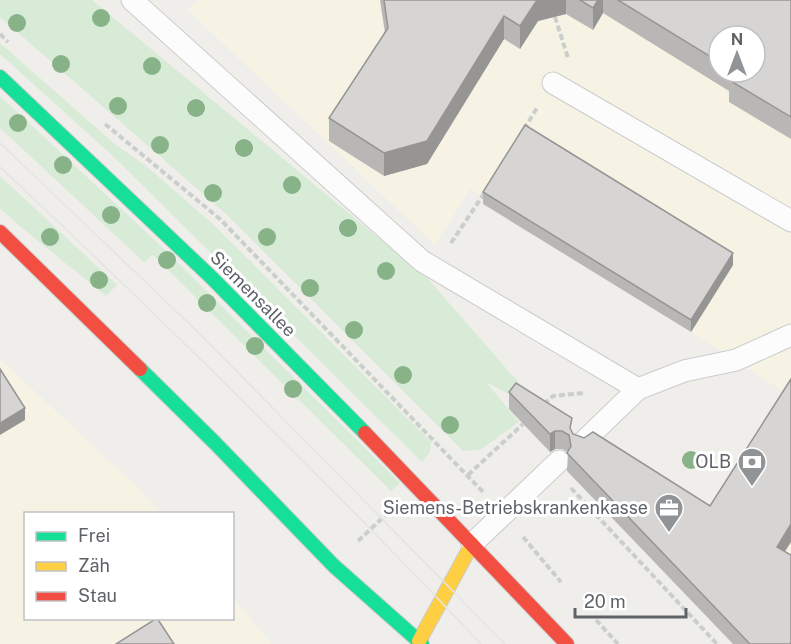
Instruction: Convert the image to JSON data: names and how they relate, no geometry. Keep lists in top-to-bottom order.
{
  "streets": {
    "main road": ["Siemensallee"]
  },
  "places": {
    "bank": ["OLB"],
    "office": ["Siemens-Betriebskrankenkasse"]
  },
  "legend": ["Frei", "Zäh", "Stau"],
  "scale_bar": "20 m",
  "north": "top"
}
